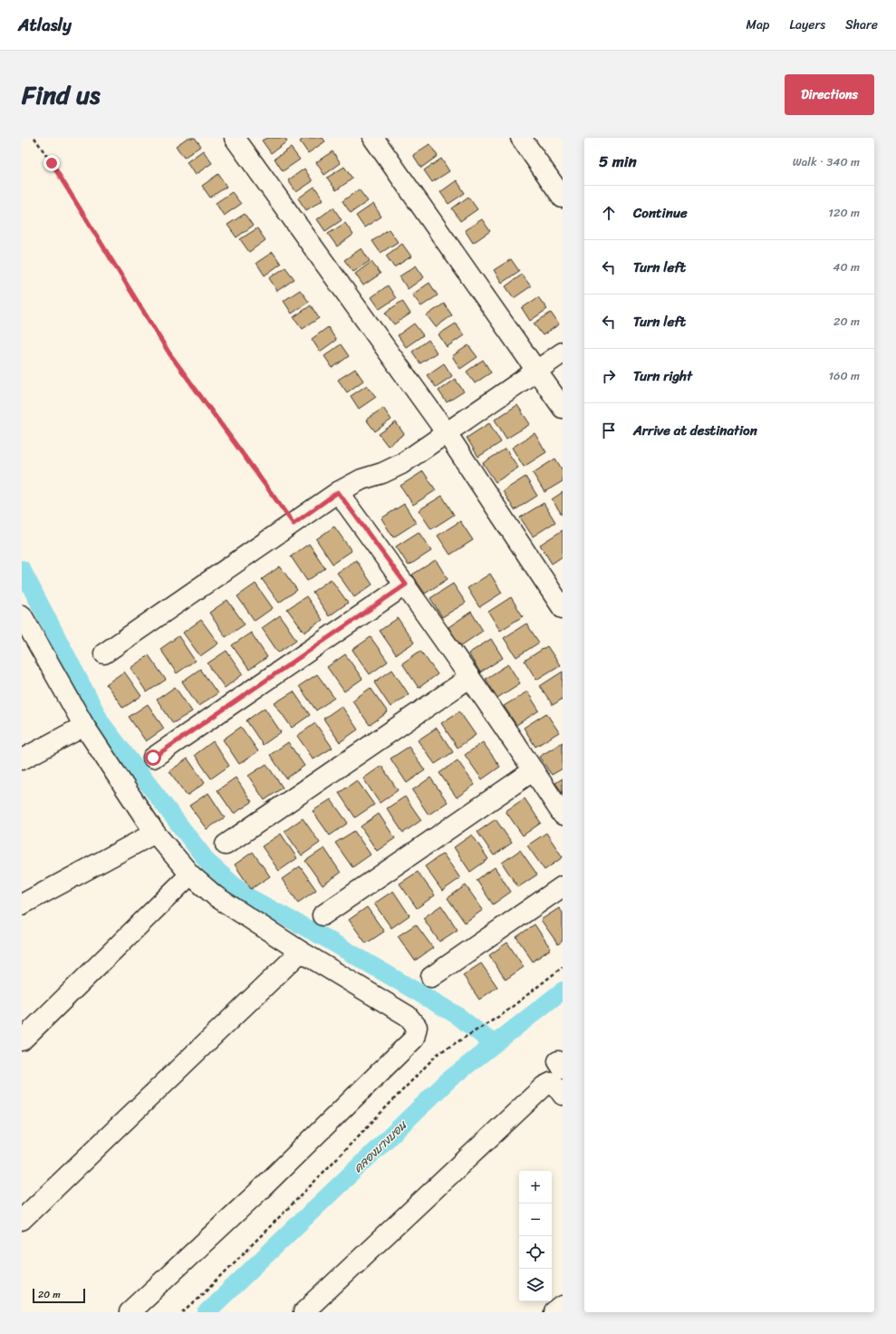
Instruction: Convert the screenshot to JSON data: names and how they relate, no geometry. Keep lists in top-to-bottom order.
{
  "water": ["คลองบางบอน"],
  "scale_bar": "20 m",
  "page": {
    "header": "Atlasly",
    "nav": ["Map", "Layers", "Share"],
    "title": "Find us",
    "buttons": "Directions",
    "heading": ["5 min", "Walk · 340 m"],
    "list": [
      ["Continue", "120 m"],
      ["Turn left", "40 m"],
      ["Turn left", "20 m"],
      ["Turn right", "160 m"],
      "Arrive at destination"
    ],
    "map_buttons": ["+", "−"],
    "scale": "20 m"
  }
}
